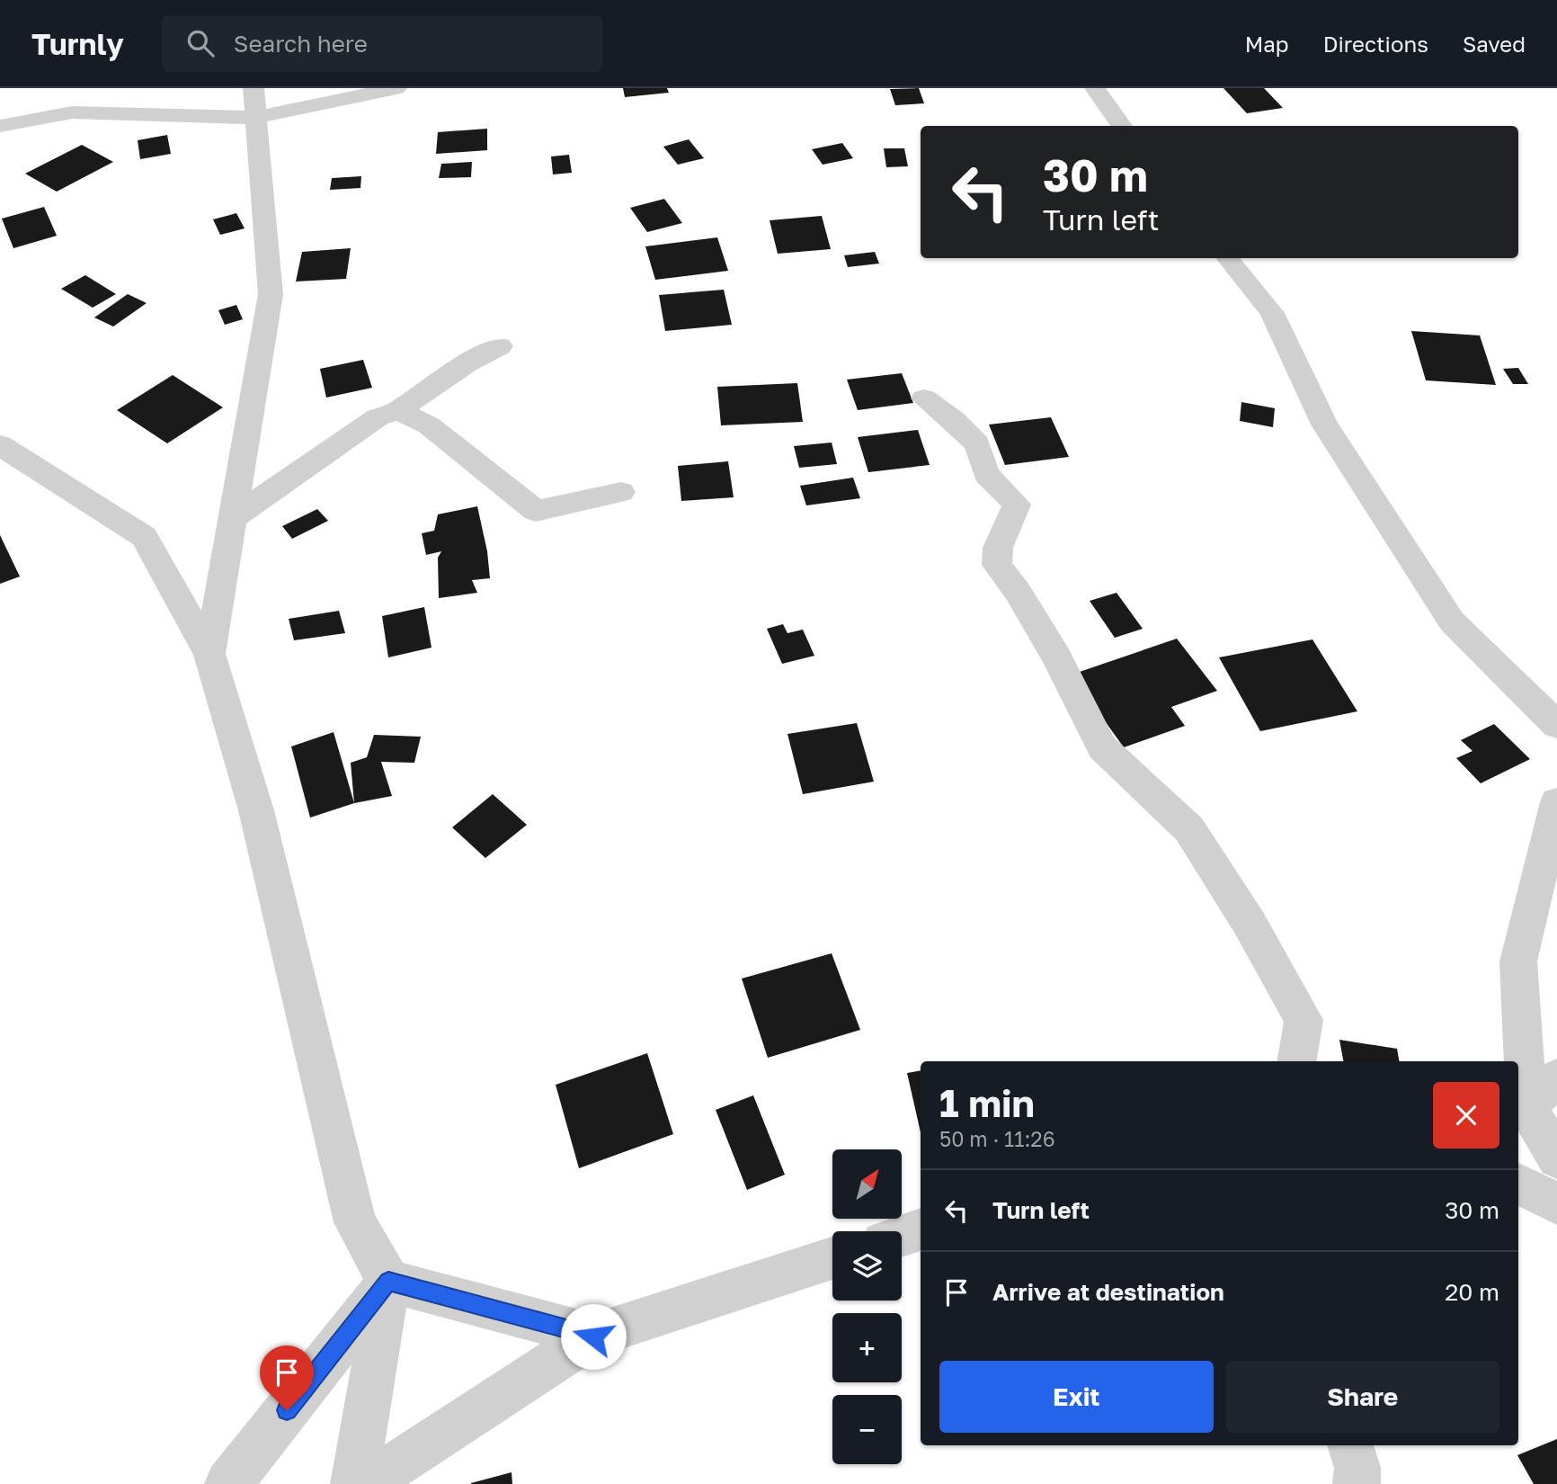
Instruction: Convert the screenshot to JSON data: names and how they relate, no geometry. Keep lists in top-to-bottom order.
{
  "north": "top right",
  "page": {
    "header": "Turnly",
    "search": "Search here",
    "nav": ["Map", "Directions", "Saved"],
    "turn": ["30 m", "Turn left"],
    "heading": ["1 min", "50 m · 11:26"],
    "map_buttons": ["+", "−"],
    "list": [
      {
        "name": "Turn left",
        "value": "30 m"
      },
      {
        "name": "Arrive at destination",
        "value": "20 m"
      }
    ],
    "buttons": ["Exit", "Share"]
  }
}
